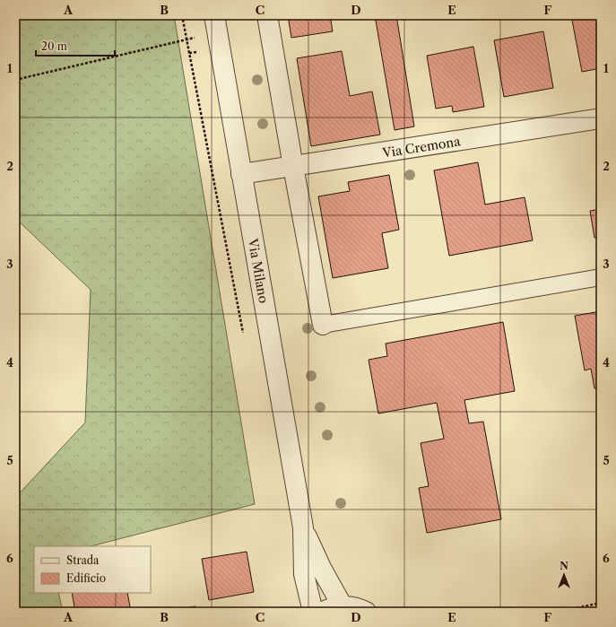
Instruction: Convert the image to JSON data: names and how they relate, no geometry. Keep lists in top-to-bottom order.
{
  "streets": {
    "street": ["Via Cremona", "Via Milano"]
  },
  "crossings": [
    ["Via Cremona", "Via Milano"]
  ],
  "legend": ["Strada", "Edificio"],
  "scale_bar": "20 m",
  "north": "top",
  "grid": {
    "columns": [
      "A",
      "B",
      "C",
      "D",
      "E",
      "F"
    ],
    "rows": [
      "1",
      "2",
      "3",
      "4",
      "5",
      "6"
    ]
  }
}
